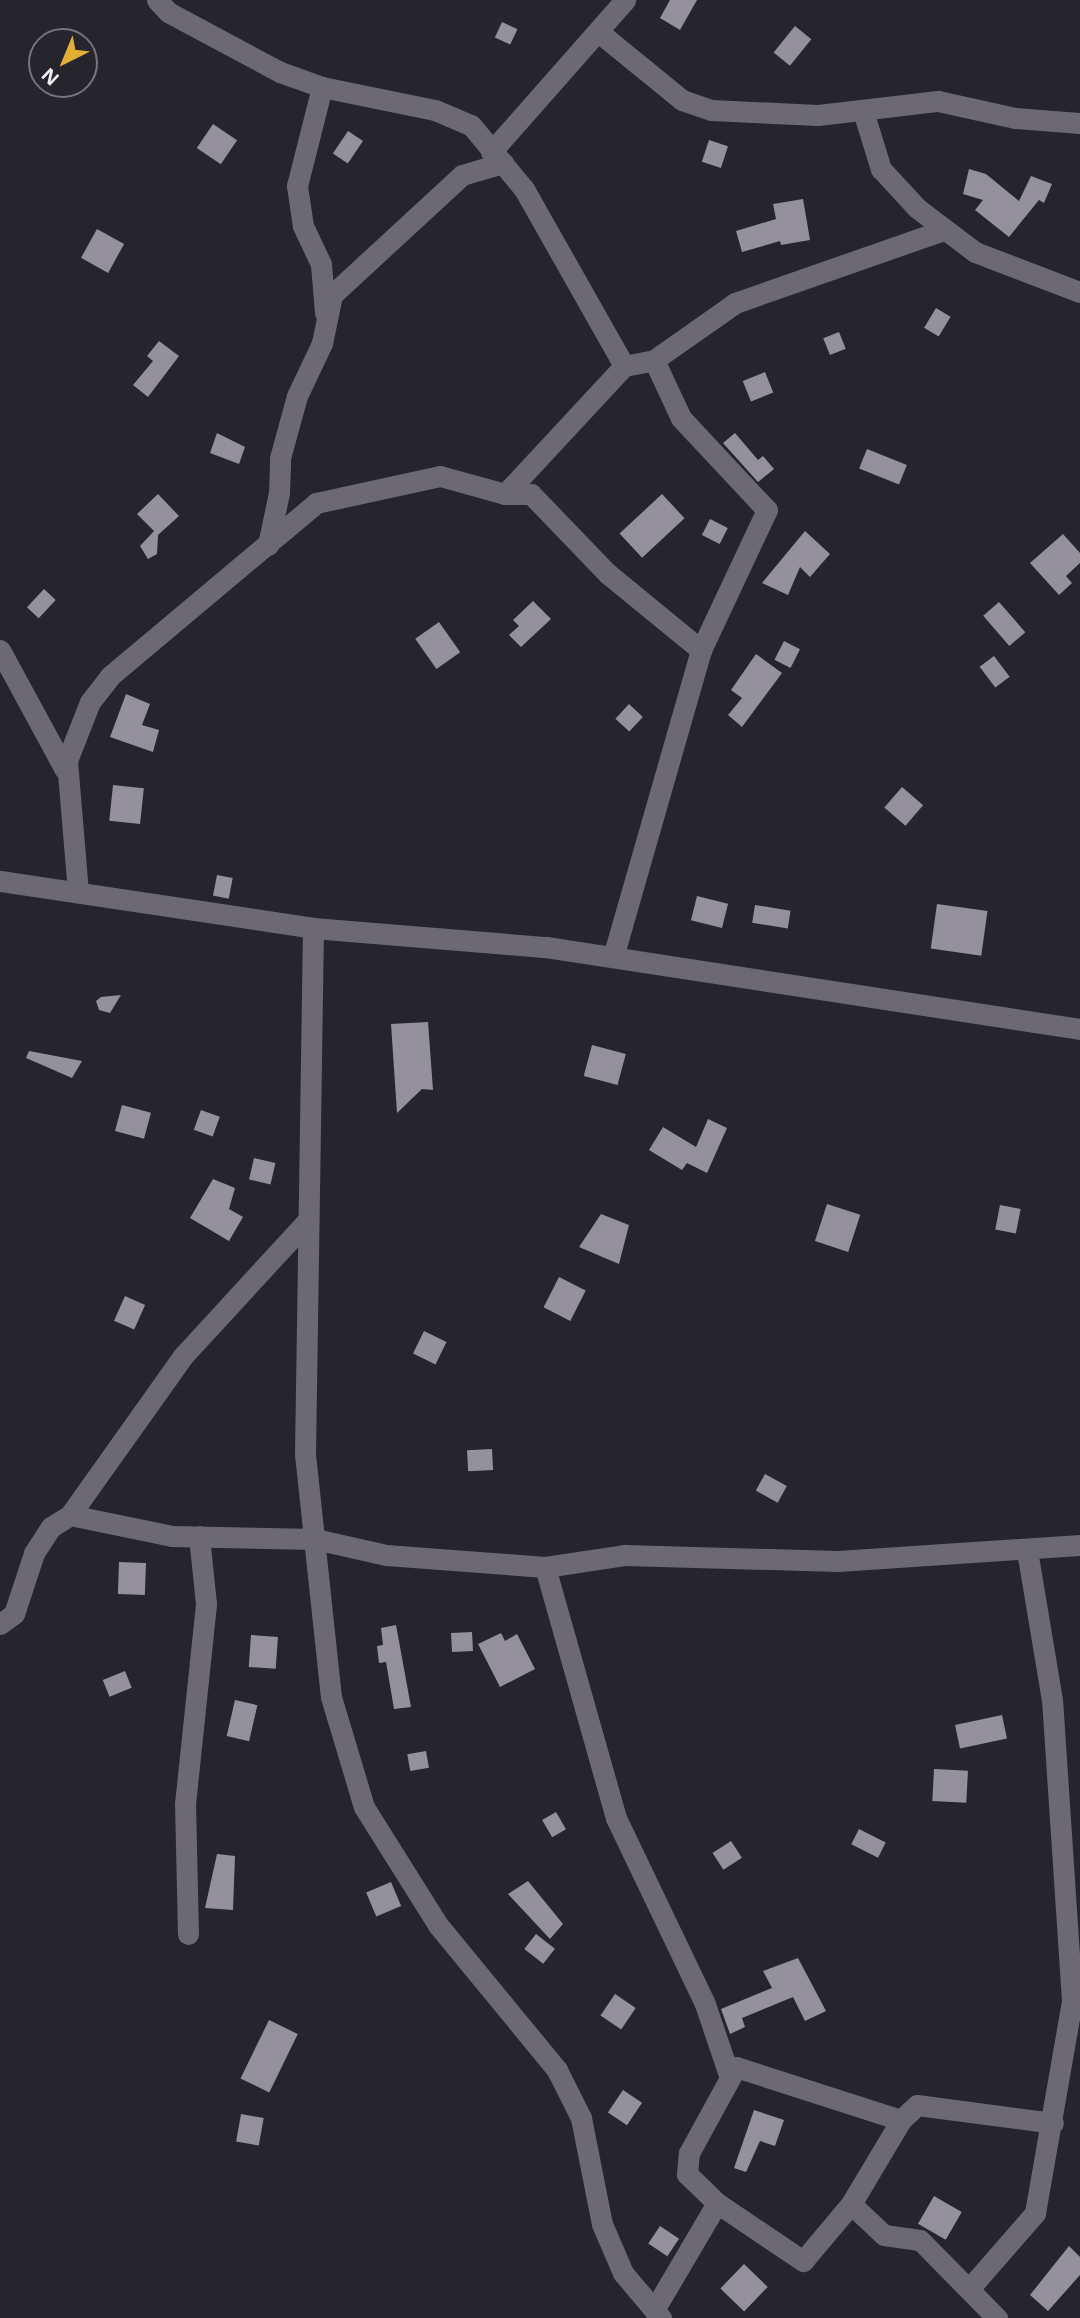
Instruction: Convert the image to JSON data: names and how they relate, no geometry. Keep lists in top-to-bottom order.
{
  "north": "bottom left"
}
